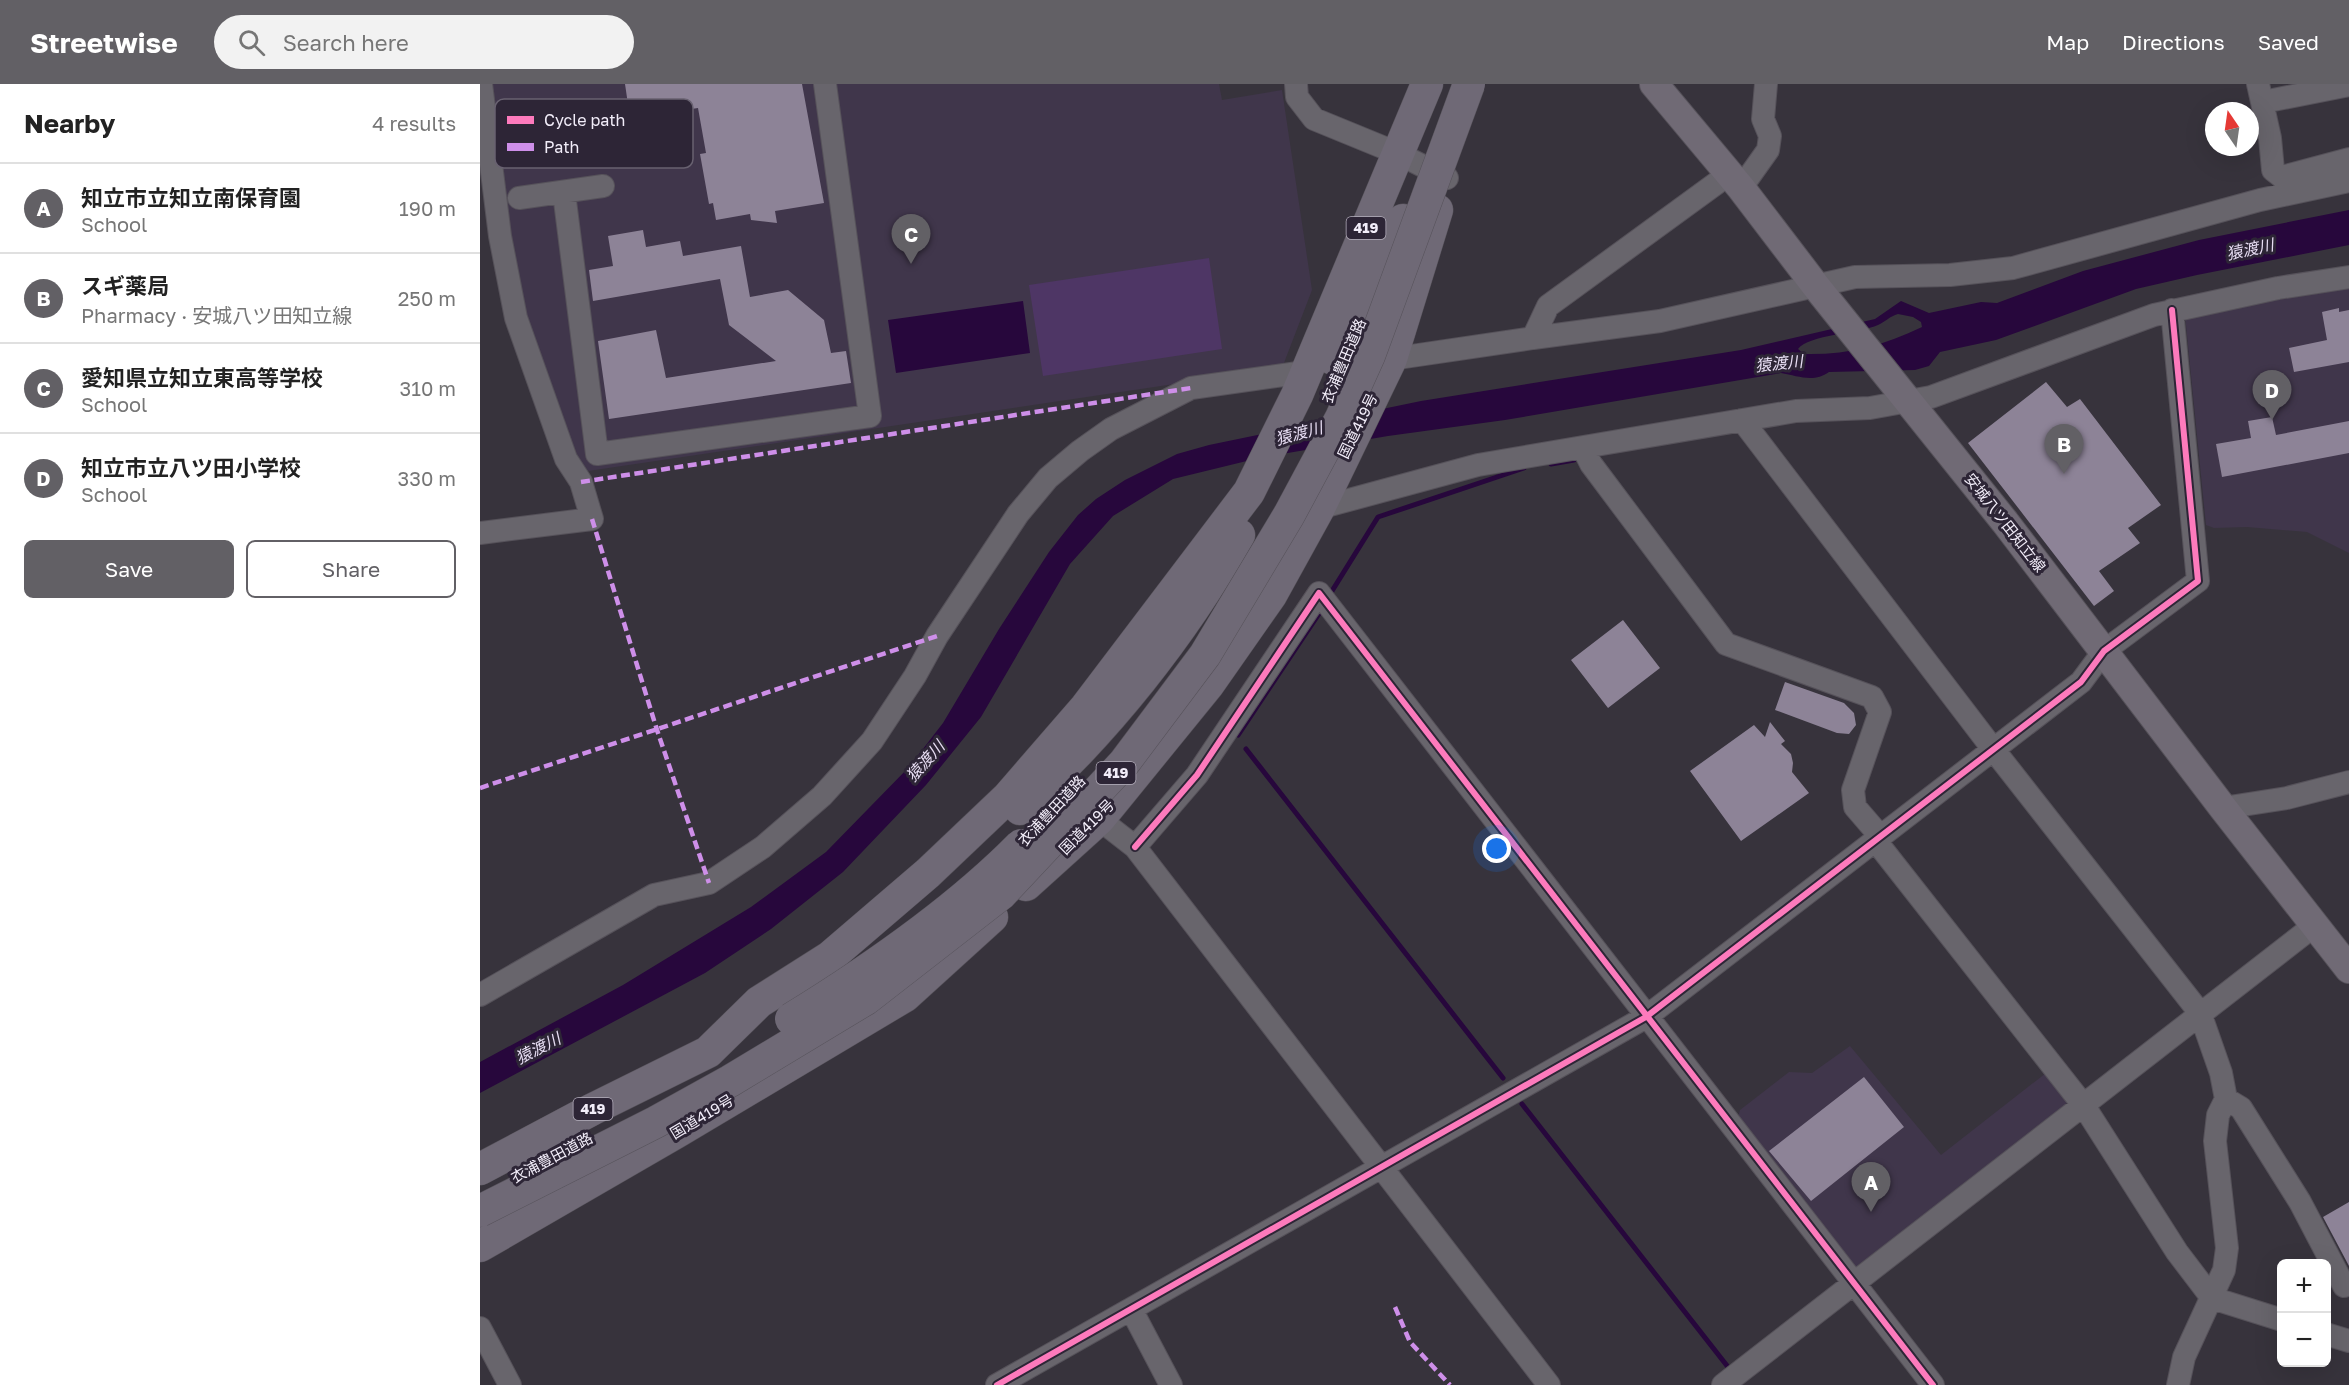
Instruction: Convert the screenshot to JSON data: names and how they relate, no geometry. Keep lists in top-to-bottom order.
{
  "streets": {
    "highway": ["419", "衣浦豊田道路", "国道419号"],
    "main road": ["安城八ツ田知立線"]
  },
  "crossings": [
    ["419", "衣浦豊田道路"]
  ],
  "water": ["猿渡川"],
  "legend": ["Cycle path", "Path"],
  "north": "top",
  "page": {
    "header": "Streetwise",
    "search": "Search here",
    "nav": ["Map", "Directions", "Saved"],
    "heading": ["Nearby", "4 results"],
    "list": [
      {
        "mark": "A",
        "name": "知立市立知立南保育園",
        "note": "School",
        "value": "190 m"
      },
      {
        "mark": "B",
        "name": "スギ薬局",
        "note": "Pharmacy · 安城八ツ田知立線",
        "value": "250 m"
      },
      {
        "mark": "C",
        "name": "愛知県立知立東高等学校",
        "note": "School",
        "value": "310 m"
      },
      {
        "mark": "D",
        "name": "知立市立八ツ田小学校",
        "note": "School",
        "value": "330 m"
      }
    ],
    "pins": [
      "C",
      "D",
      "B",
      "A"
    ],
    "buttons": ["Save", "Share"],
    "map_buttons": ["+", "−"]
  }
}
